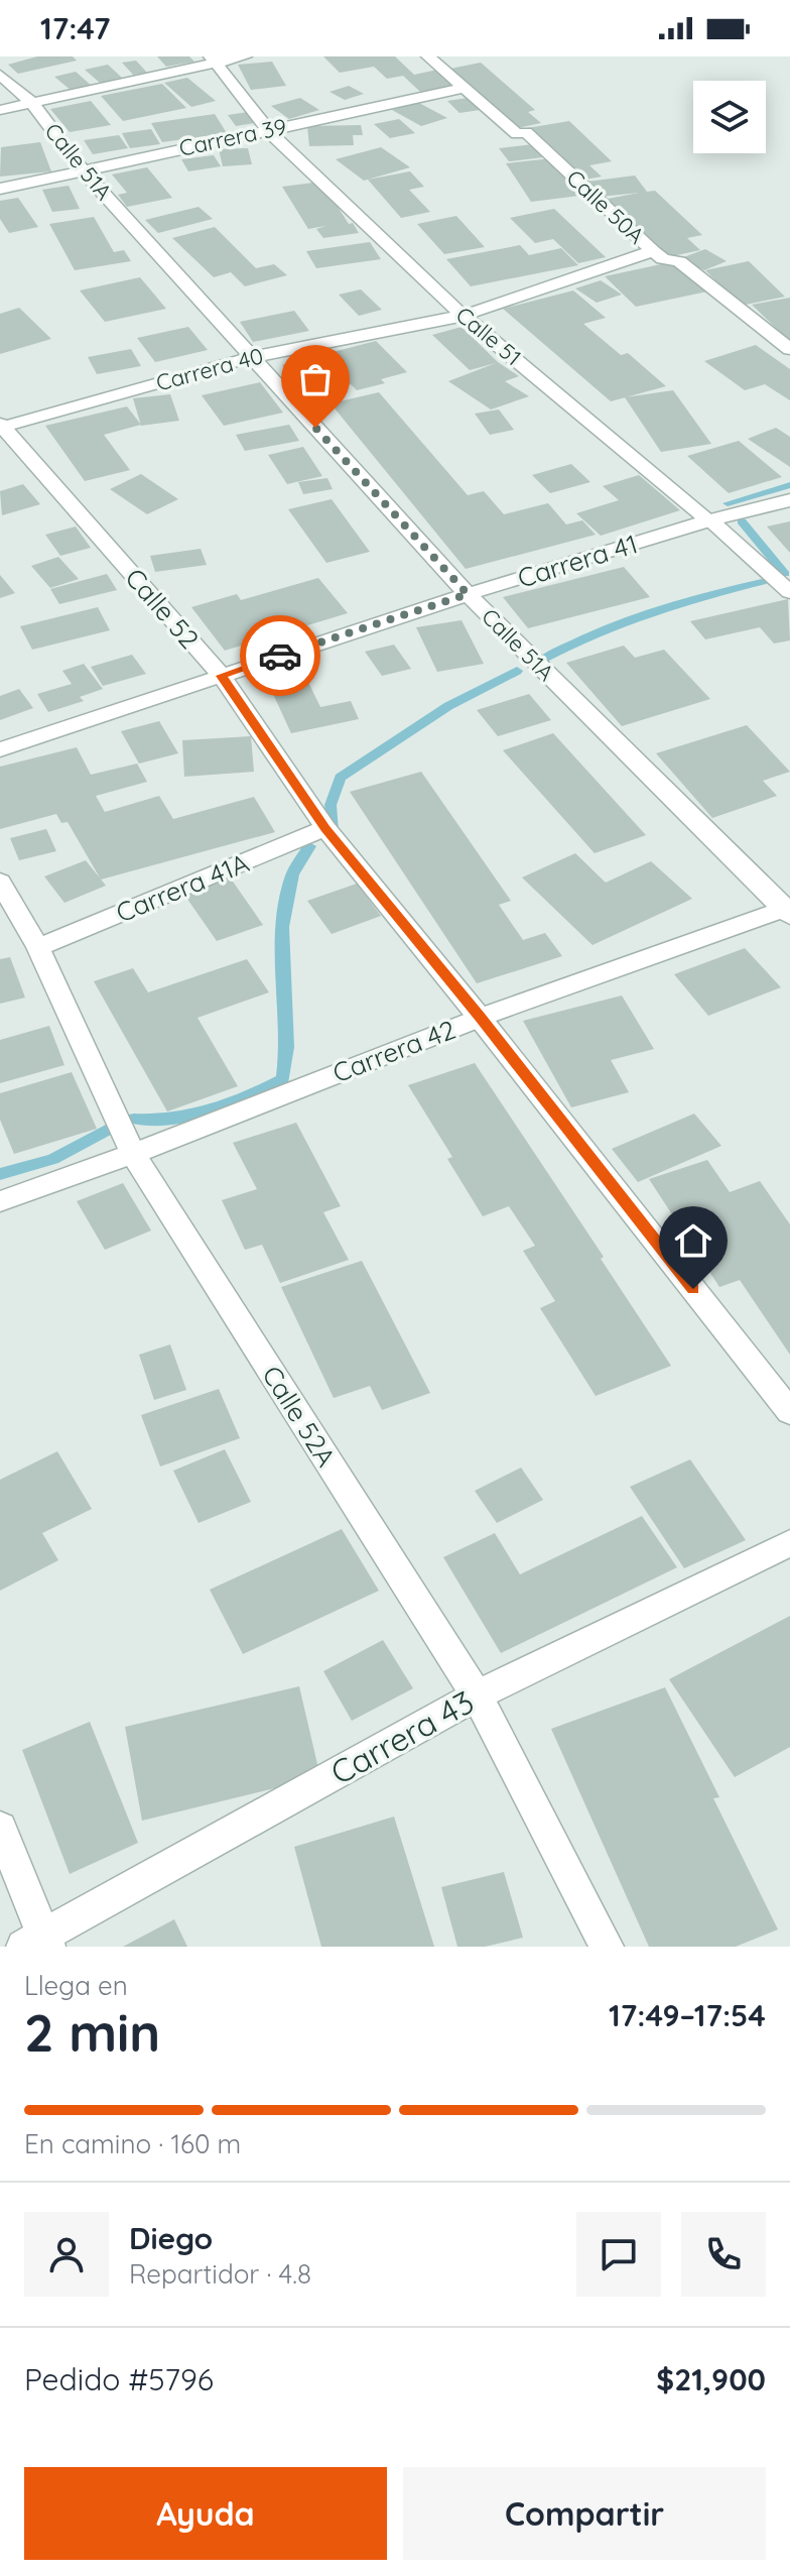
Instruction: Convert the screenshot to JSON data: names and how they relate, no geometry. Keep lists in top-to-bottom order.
{
  "streets": {
    "street": [
      "Carrera 39",
      "Calle 51A",
      "Calle 50A",
      "Calle 51",
      "Carrera 40",
      "Carrera 41",
      "Calle 52",
      "Carrera 41A",
      "Carrera 42",
      "Calle 52A",
      "Carrera 43"
    ]
  },
  "crossings": [
    ["Carrera 39", "Calle 51A"],
    ["Carrera 39", "Calle 50A"],
    ["Carrera 39", "Calle 51"],
    ["Calle 51A", "Carrera 40"],
    ["Calle 51A", "Carrera 41"],
    ["Calle 51A", "Carrera 42"],
    ["Calle 50A", "Carrera 40"],
    ["Calle 51", "Carrera 40"],
    ["Calle 51", "Carrera 41"],
    ["Carrera 40", "Calle 52"],
    ["Carrera 41", "Calle 52"],
    ["Calle 52", "Carrera 41A"],
    ["Calle 52", "Carrera 42"],
    ["Carrera 41A", "Calle 52A"],
    ["Carrera 42", "Calle 52A"],
    ["Calle 52A", "Carrera 43"]
  ],
  "page": {
    "status": "17:47",
    "heading": ["2 min", "Llega en", "17:49–17:54"],
    "panel": [
      "Diego",
      "Repartidor · 4.8",
      "Pedido #5796",
      "$21,900"
    ],
    "bar": "En camino · 160 m",
    "buttons": ["Ayuda", "Compartir"]
  }
}
